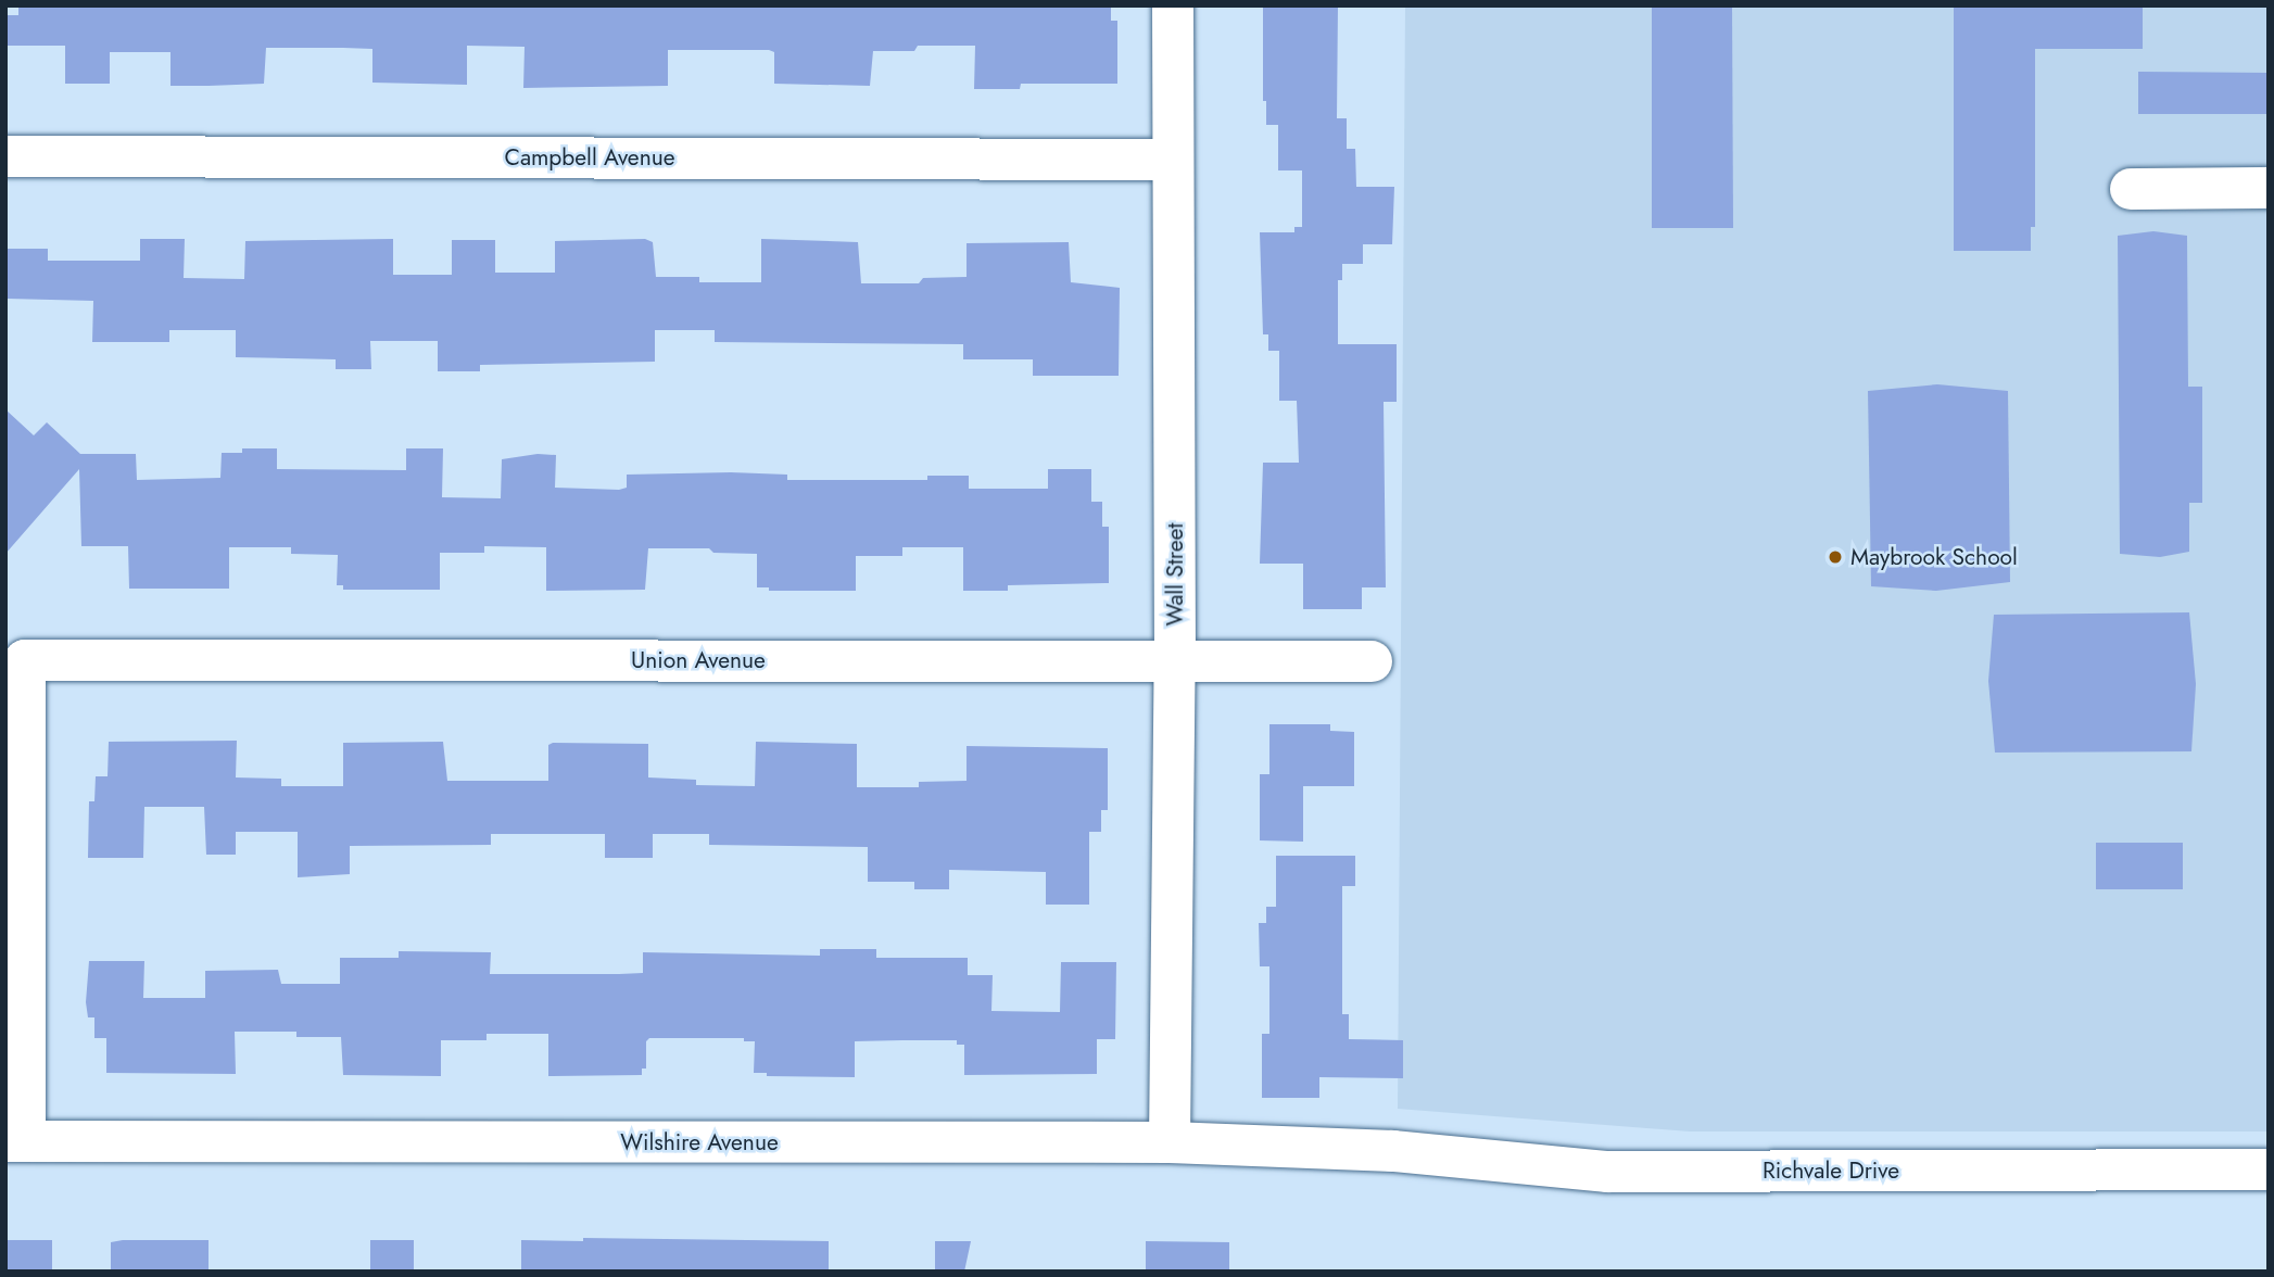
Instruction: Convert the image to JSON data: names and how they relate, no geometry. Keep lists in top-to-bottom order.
{
  "streets": {
    "street": [
      "Campbell Avenue",
      "Wall Street",
      "Union Avenue",
      "Wilshire Avenue",
      "Richvale Drive"
    ]
  },
  "crossings": [
    ["Campbell Avenue", "Wall Street"],
    ["Wall Street", "Union Avenue"],
    ["Wall Street", "Wilshire Avenue"],
    ["Wilshire Avenue", "Richvale Drive"]
  ],
  "places": ["Maybrook School"]
}
